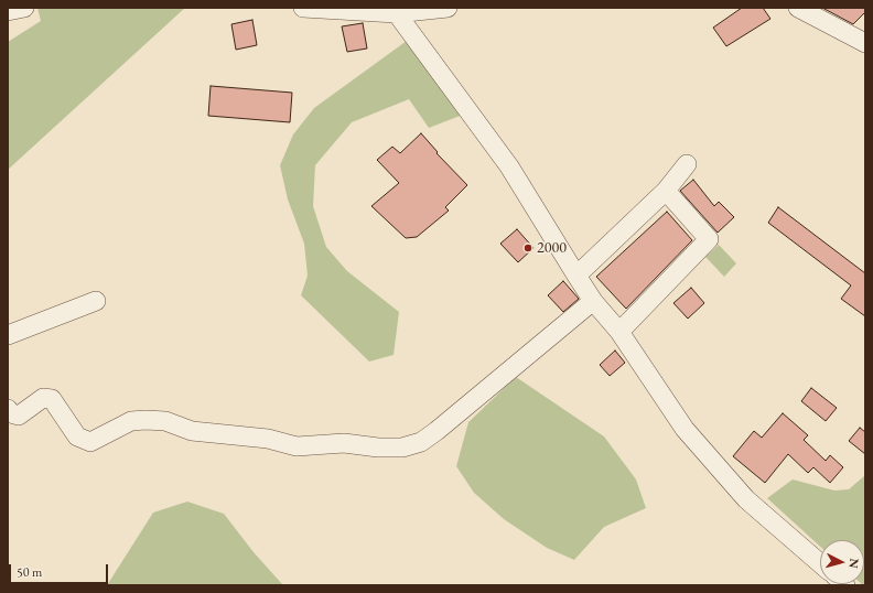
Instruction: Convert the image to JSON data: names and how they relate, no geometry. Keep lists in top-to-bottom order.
{
  "places": ["2000"],
  "scale_bar": "50 m",
  "north": "right"
}
